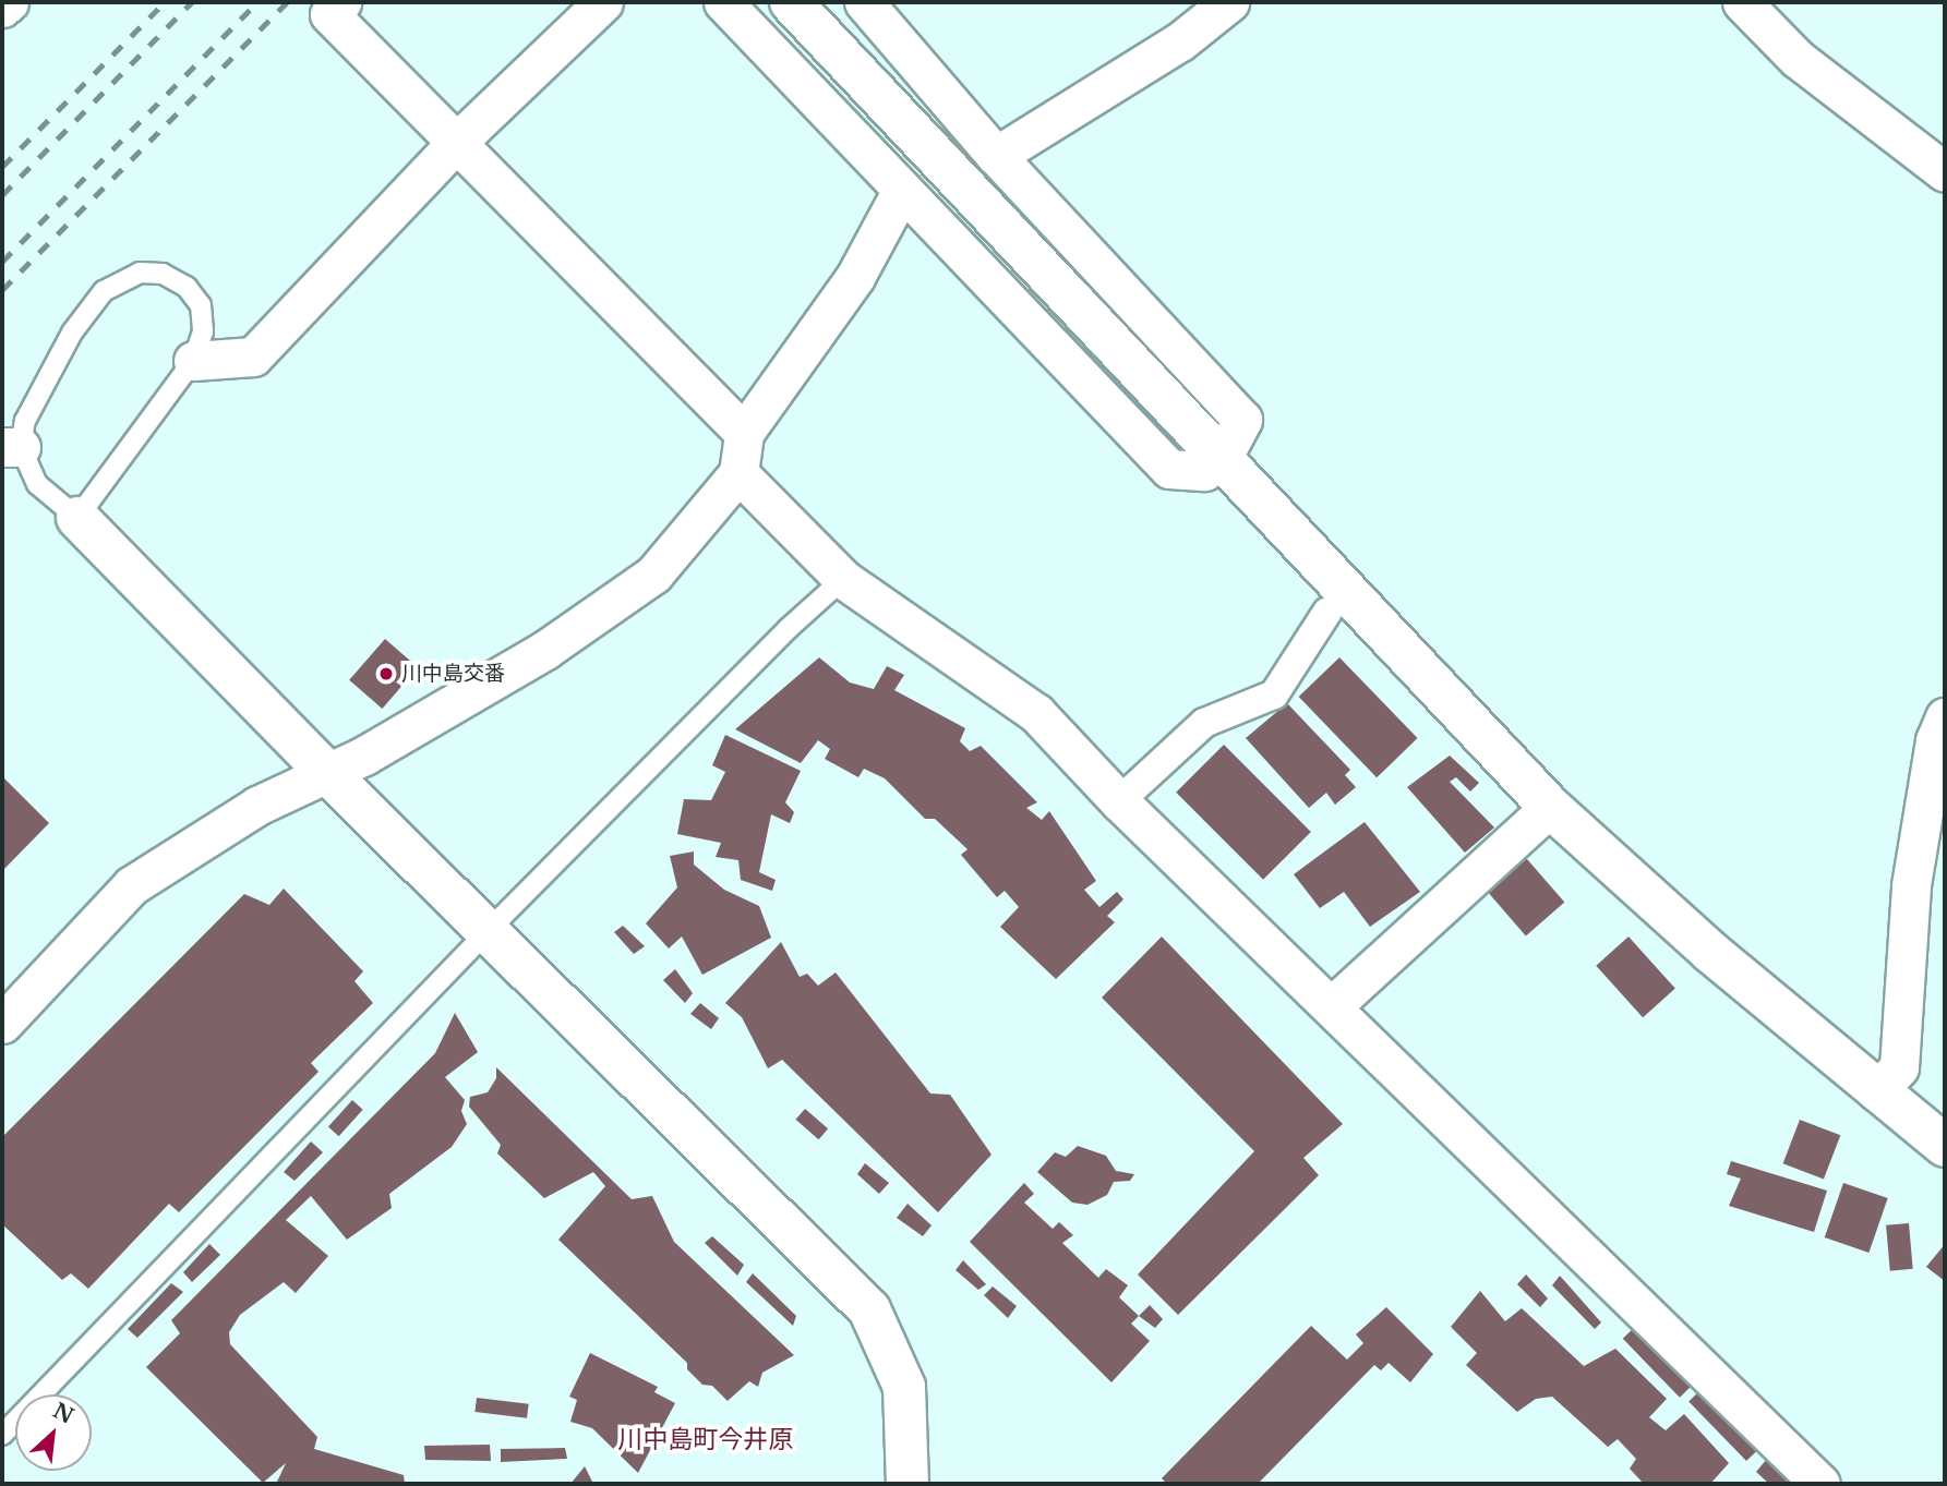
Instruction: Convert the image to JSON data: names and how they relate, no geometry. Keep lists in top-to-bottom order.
{
  "districts": ["川中島町今井原"],
  "places": ["川中島交番"],
  "north": "top right"
}
